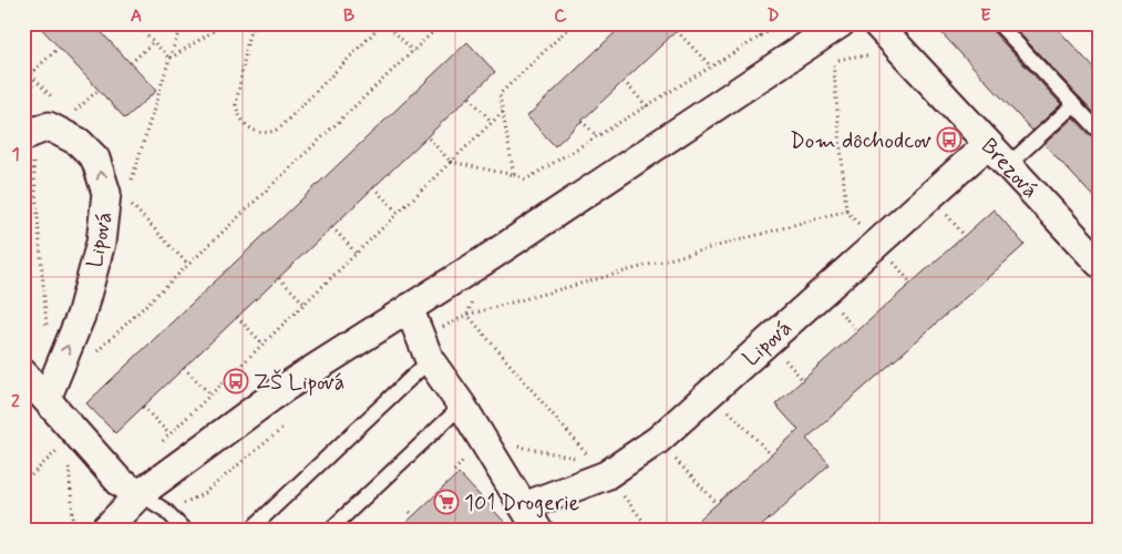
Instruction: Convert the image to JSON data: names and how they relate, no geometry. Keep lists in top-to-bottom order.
{
  "streets": {
    "street": ["Brezová", "Lipová"]
  },
  "crossings": [
    ["Brezová", "Lipová"]
  ],
  "places": {
    "bus stop": ["Dom dôchodcov", "ZŠ Lipová"],
    "supermarket": ["101 Drogerie"]
  },
  "grid": {
    "columns": [
      "A",
      "B",
      "C",
      "D",
      "E"
    ],
    "rows": ["1", "2"]
  }
}
